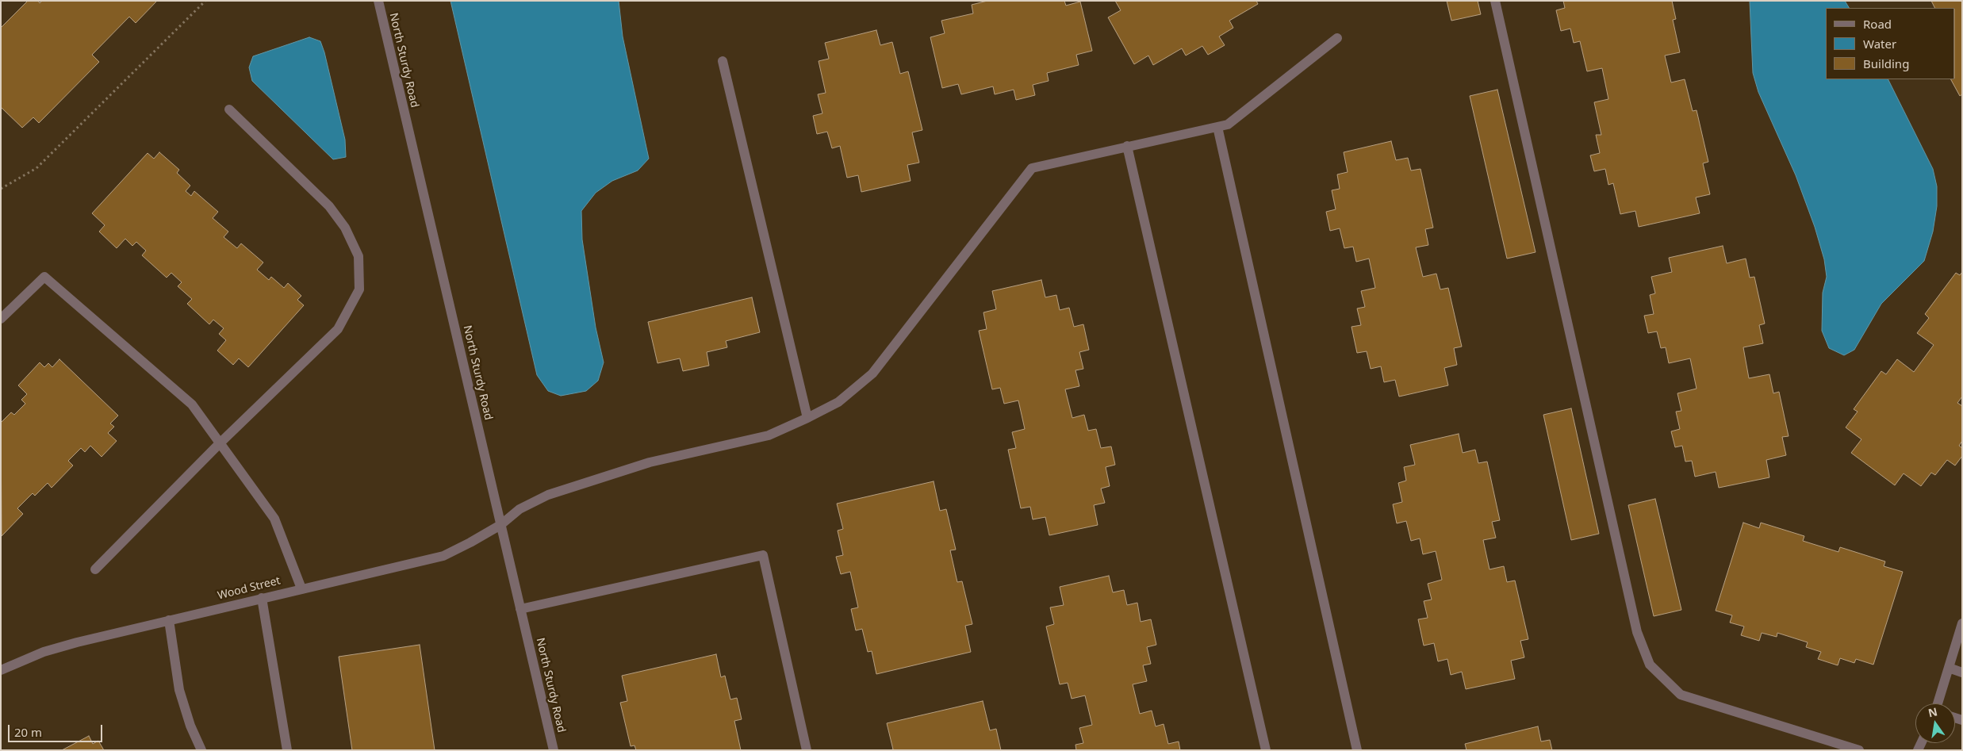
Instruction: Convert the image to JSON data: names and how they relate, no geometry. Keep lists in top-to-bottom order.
{
  "streets": {
    "street": ["North Sturdy Road", "Wood Street"]
  },
  "crossings": [
    ["North Sturdy Road", "Wood Street"]
  ],
  "legend": ["Road", "Water", "Building"],
  "scale_bar": "20 m",
  "north": "top"
}
